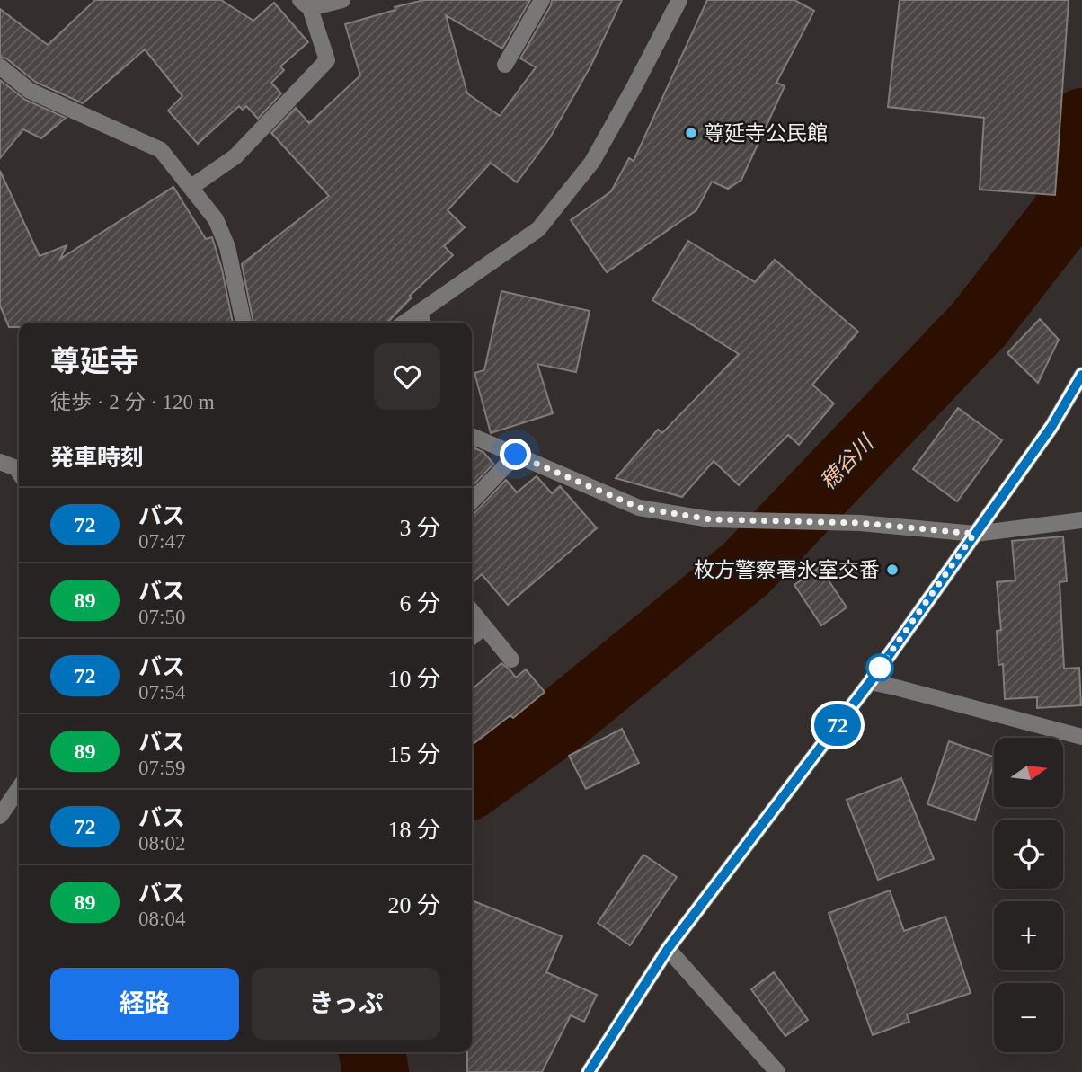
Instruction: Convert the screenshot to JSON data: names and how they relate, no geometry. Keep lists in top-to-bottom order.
{
  "water": ["穂谷川"],
  "places": ["尊延寺公民館", "枚方警察署氷室交番"],
  "lines": ["bus line 72"],
  "north": "right",
  "page": {
    "on_map": "72",
    "heading": [
      ["尊延寺", "徒歩 · 2 分 · 120 m"],
      "発車時刻"
    ],
    "list": [
      {
        "mark": "72",
        "name": "バス",
        "note": "07:47",
        "value": "3 分"
      },
      {
        "mark": "89",
        "name": "バス",
        "note": "07:50",
        "value": "6 分"
      },
      {
        "mark": "72",
        "name": "バス",
        "note": "07:54",
        "value": "10 分"
      },
      {
        "mark": "89",
        "name": "バス",
        "note": "07:59",
        "value": "15 分"
      },
      {
        "mark": "72",
        "name": "バス",
        "note": "08:02",
        "value": "18 分"
      },
      {
        "mark": "89",
        "name": "バス",
        "note": "08:04",
        "value": "20 分"
      }
    ],
    "map_buttons": ["+", "−"],
    "buttons": ["経路", "きっぷ"]
  }
}
